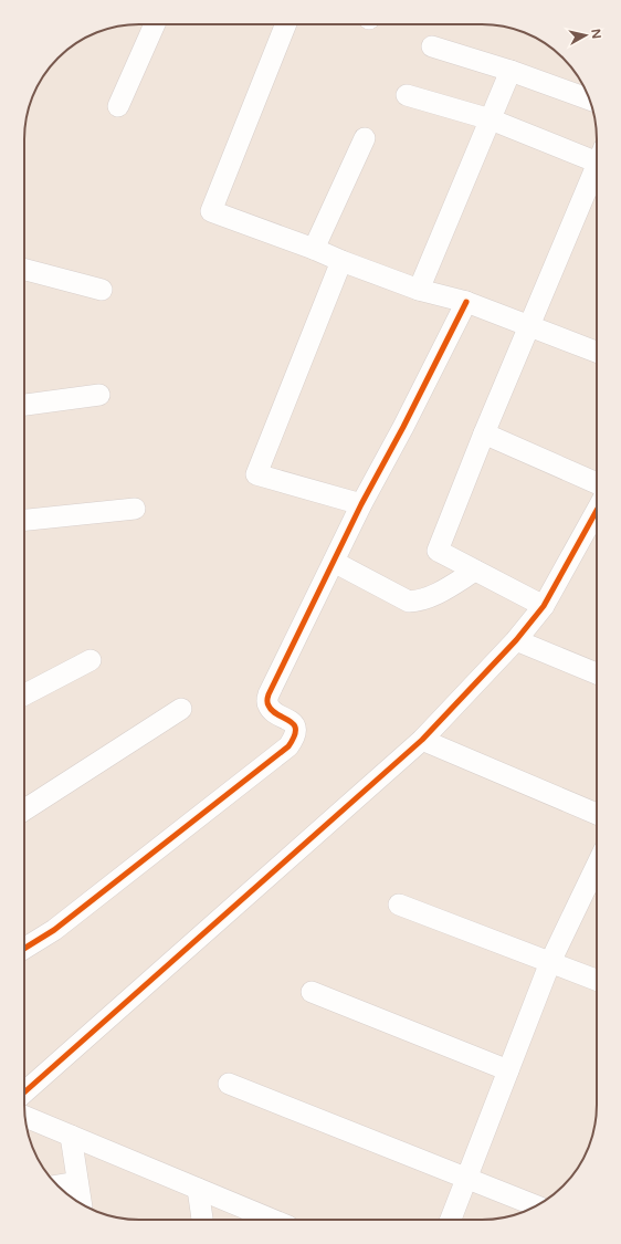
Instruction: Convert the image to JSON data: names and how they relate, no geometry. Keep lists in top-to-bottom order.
{
  "north": "right"
}
